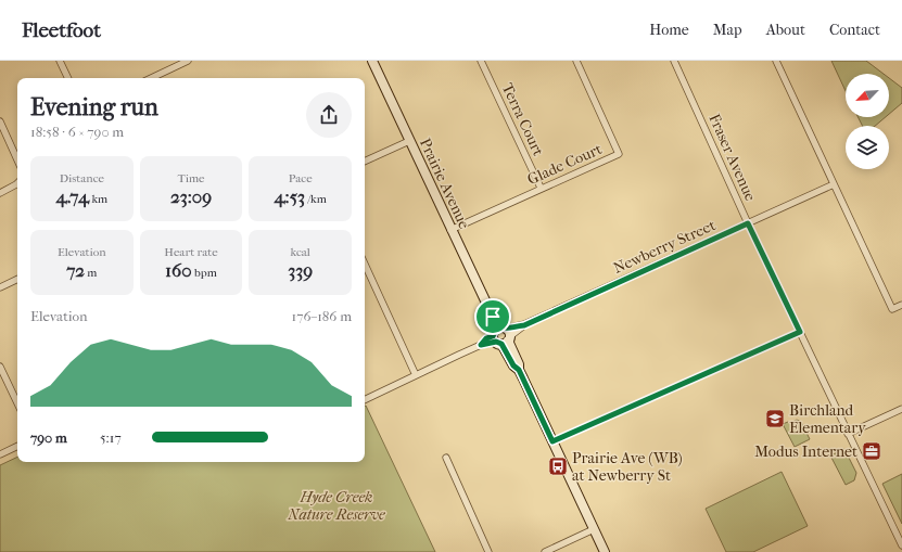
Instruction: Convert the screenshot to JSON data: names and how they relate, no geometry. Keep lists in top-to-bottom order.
{
  "streets": {
    "main road": ["Prairie Avenue"],
    "street": [
      "Terra Court",
      "Fraser Avenue",
      "Glade Court",
      "Newberry Street"
    ]
  },
  "crossings": [
    ["Terra Court", "Glade Court"],
    ["Fraser Avenue", "Newberry Street"],
    ["Glade Court", "Prairie Avenue"],
    ["Prairie Avenue", "Newberry Street"]
  ],
  "parks": ["Hyde Creek Nature Reserve"],
  "places": {
    "school or university": ["Birchland Elementary"],
    "office": ["Modus Internet"],
    "bus stop": ["Prairie Ave (WB) at Newberry St"]
  },
  "north": "bottom left",
  "page": {
    "header": "Fleetfoot",
    "nav": [
      "Home",
      "Map",
      "About",
      "Contact"
    ],
    "heading": ["Evening run", "18:58 · 6 × 790 m"],
    "stats": [
      ["Distance", "4.74 km"],
      ["Time", "23:09"],
      ["Pace", "4:53 /km"],
      ["Elevation", "72 m"],
      ["Heart rate", "160 bpm"],
      ["kcal", "339"]
    ],
    "chart": ["Elevation", "176–186 m"],
    "list": [
      {
        "name": "790 m",
        "note": "5:17"
      }
    ]
  }
}
